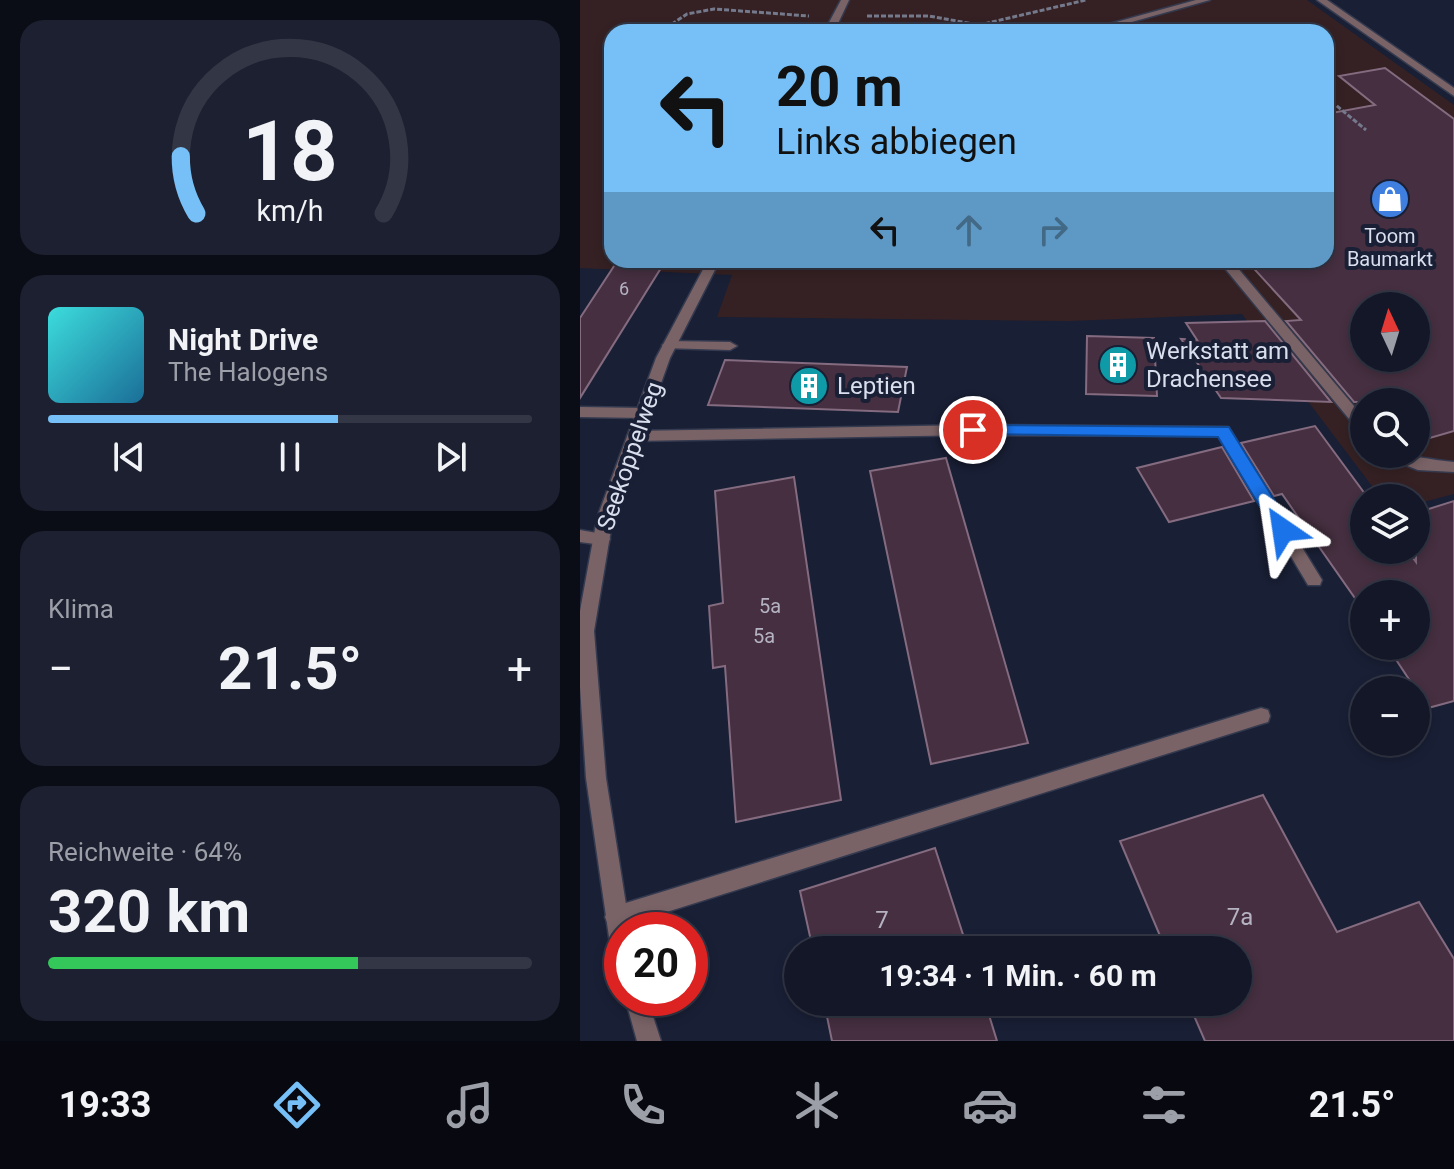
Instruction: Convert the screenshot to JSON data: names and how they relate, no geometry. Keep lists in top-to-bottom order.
{
  "streets": {
    "street": ["Seekoppelweg"]
  },
  "places": {
    "shop": ["Toom Baumarkt"],
    "building": ["Werkstatt am Drachensee", "Leptien"]
  },
  "house_numbers": [
    "6",
    "5a",
    "5a",
    "7a",
    "7"
  ],
  "north": "top",
  "page": {
    "turn": ["20 m", "Links abbiegen"],
    "map_buttons": ["+", "−"],
    "song": ["Night Drive", "The Halogens"],
    "tile": [
      "Klima",
      ["Reichweite · 64%", "320 km"]
    ],
    "heat": ["−", "21.5°", "+"],
    "limit": "20",
    "trip": "19:34 · 1 Min. · 60 m",
    "tabs": ["19:33", "21.5°"],
    "gauge": ["18", "km/h"]
  }
}
